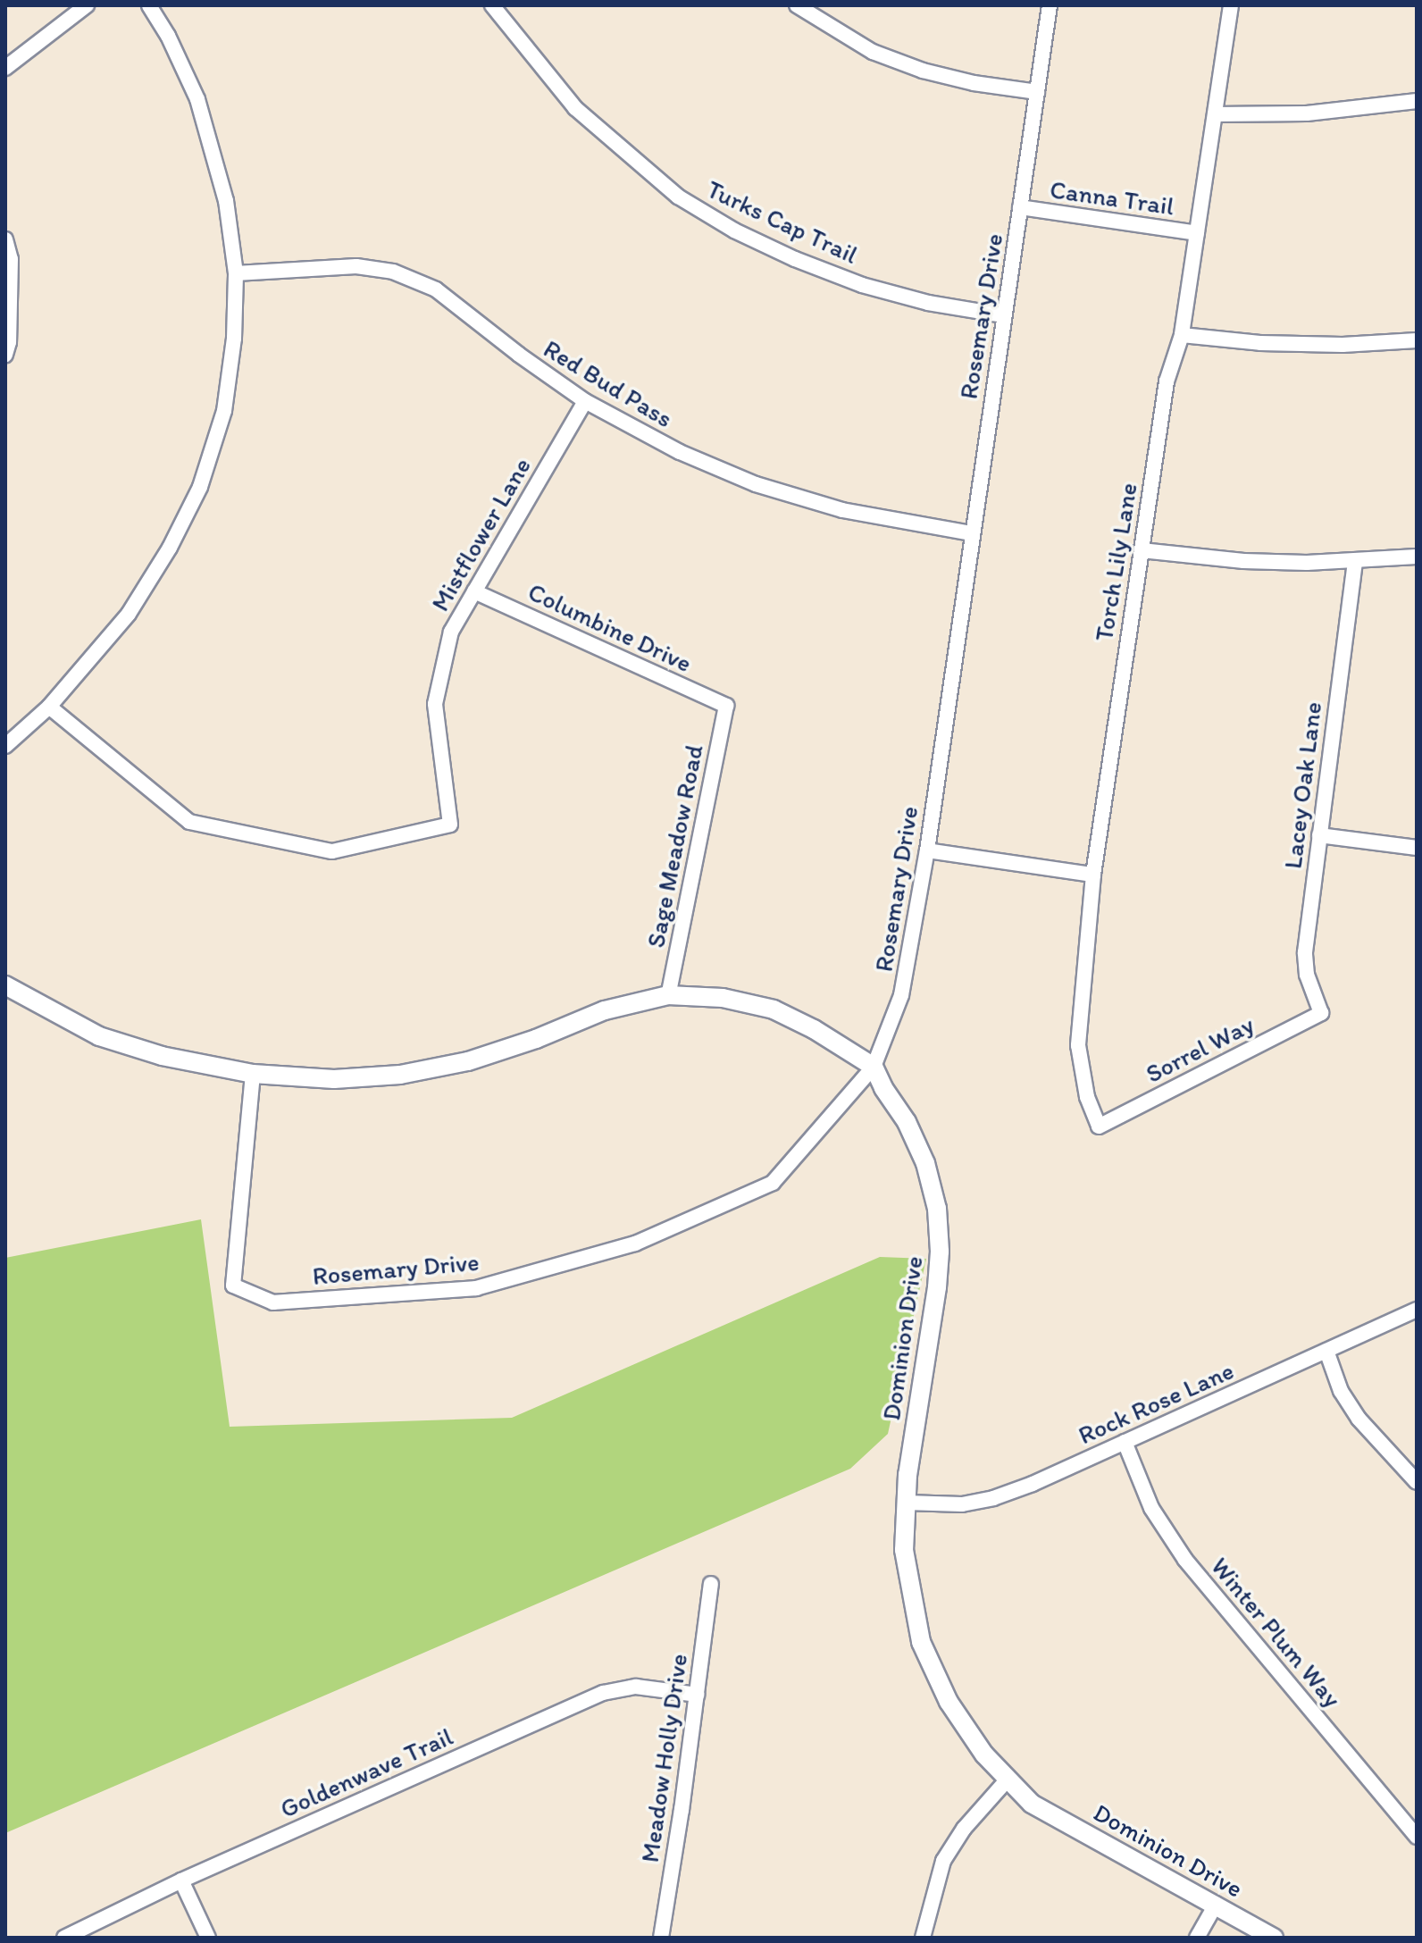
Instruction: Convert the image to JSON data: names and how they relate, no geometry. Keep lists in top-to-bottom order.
{
  "streets": {
    "street": [
      "Canna Trail",
      "Turks Cap Trail",
      "Rosemary Drive",
      "Red Bud Pass",
      "Mistflower Lane",
      "Torch Lily Lane",
      "Columbine Drive",
      "Lacey Oak Lane",
      "Sage Meadow Road",
      "Sorrel Way",
      "Dominion Drive",
      "Rock Rose Lane",
      "Winter Plum Way",
      "Meadow Holly Drive",
      "Goldenwave Trail"
    ]
  },
  "crossings": [
    ["Canna Trail", "Rosemary Drive"],
    ["Canna Trail", "Torch Lily Lane"],
    ["Turks Cap Trail", "Rosemary Drive"],
    ["Rosemary Drive", "Red Bud Pass"],
    ["Rosemary Drive", "Dominion Drive"],
    ["Red Bud Pass", "Mistflower Lane"],
    ["Mistflower Lane", "Columbine Drive"],
    ["Torch Lily Lane", "Sorrel Way"],
    ["Columbine Drive", "Sage Meadow Road"],
    ["Lacey Oak Lane", "Sorrel Way"],
    ["Sage Meadow Road", "Dominion Drive"],
    ["Dominion Drive", "Rock Rose Lane"],
    ["Rock Rose Lane", "Winter Plum Way"],
    ["Meadow Holly Drive", "Goldenwave Trail"]
  ]
}
